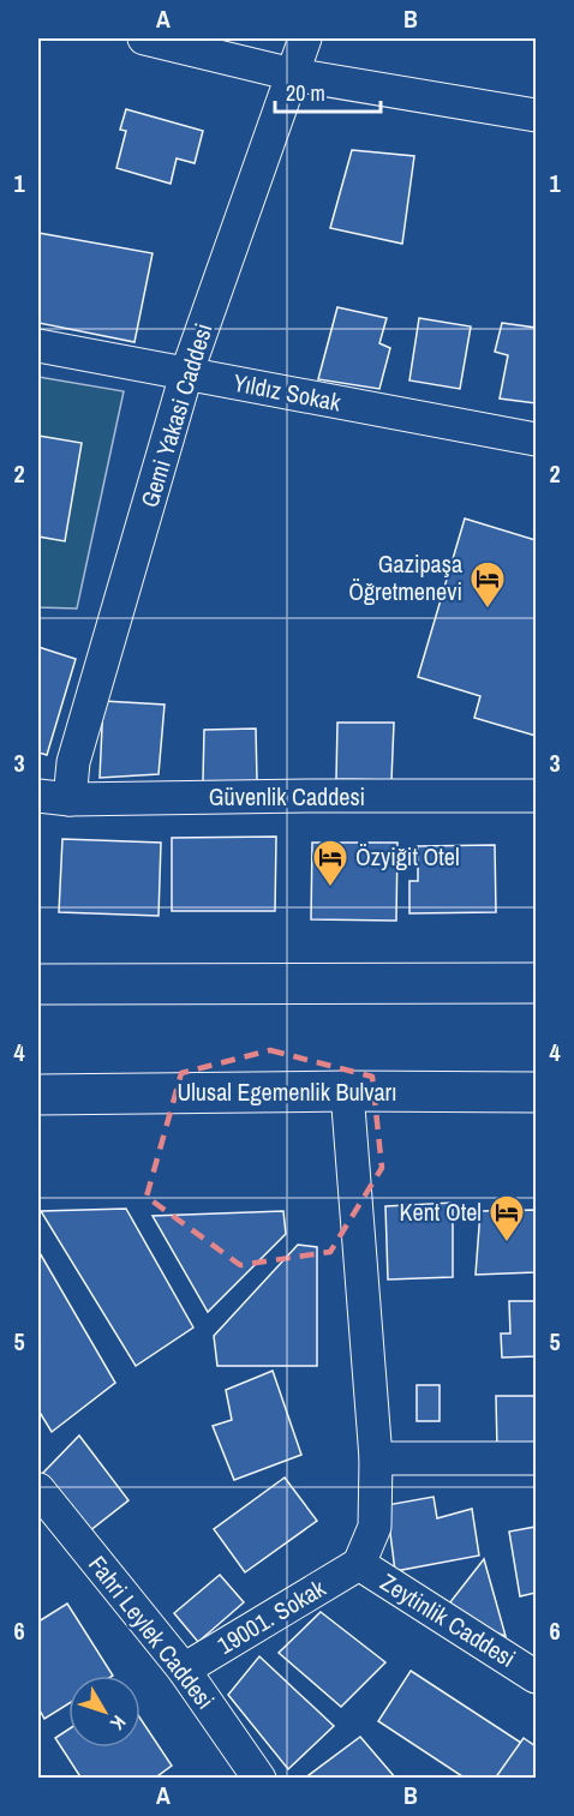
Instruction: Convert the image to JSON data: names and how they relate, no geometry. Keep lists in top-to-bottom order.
{
  "streets": {
    "highway": ["Ulusal Egemenlik Bulvarı"],
    "street": [
      "Yıldız Sokak",
      "Gemi Yakasi Caddesi",
      "Güvenlik Caddesi",
      "19001. Sokak",
      "Zeytinlik Caddesi",
      "Fahri Leylek Caddesi"
    ]
  },
  "crossings": [
    ["Yıldız Sokak", "Gemi Yakasi Caddesi"],
    ["Gemi Yakasi Caddesi", "Güvenlik Caddesi"],
    ["19001. Sokak", "Zeytinlik Caddesi"],
    ["19001. Sokak", "Fahri Leylek Caddesi"]
  ],
  "places": {
    "hotel": ["Gazipaşa Öğretmenevi", "Özyiğit Otel", "Kent Otel"]
  },
  "scale_bar": "20 m",
  "north": "bottom right",
  "grid": {
    "columns": ["A", "B"],
    "rows": [
      "1",
      "2",
      "3",
      "4",
      "5",
      "6"
    ]
  }
}
